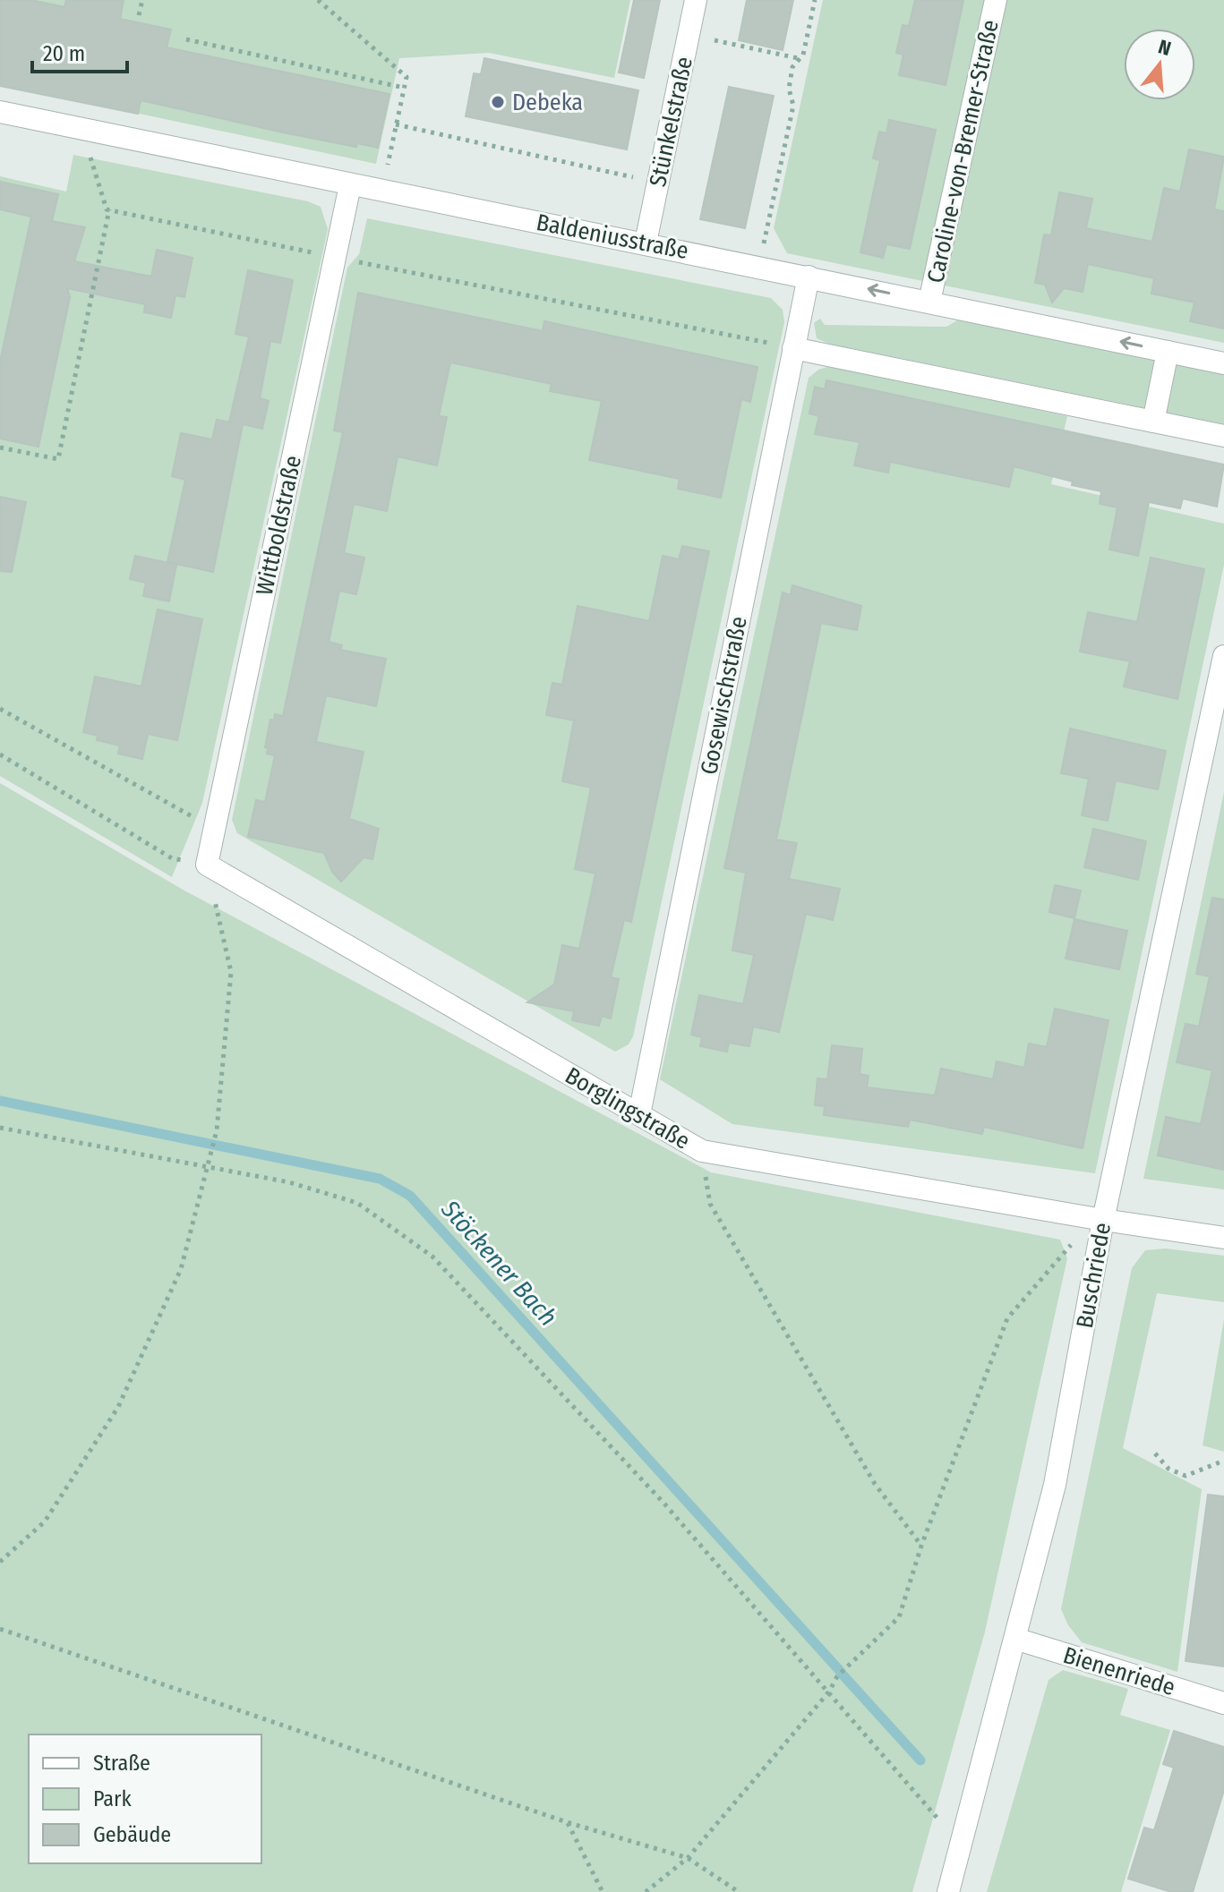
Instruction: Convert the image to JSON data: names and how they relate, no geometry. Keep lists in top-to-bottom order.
{
  "streets": {
    "street": [
      "Stünkelstraße",
      "Caroline-von-Bremer-Straße",
      "Baldeniusstraße",
      "Wittboldstraße",
      "Gosewischstraße",
      "Borglingstraße",
      "Buschriede",
      "Bienenriede"
    ]
  },
  "crossings": [
    ["Stünkelstraße", "Baldeniusstraße"],
    ["Caroline-von-Bremer-Straße", "Baldeniusstraße"],
    ["Baldeniusstraße", "Wittboldstraße"],
    ["Baldeniusstraße", "Gosewischstraße"],
    ["Wittboldstraße", "Borglingstraße"],
    ["Gosewischstraße", "Borglingstraße"],
    ["Borglingstraße", "Buschriede"],
    ["Buschriede", "Bienenriede"]
  ],
  "water": ["Stöckener Bach"],
  "places": ["Debeka"],
  "legend": ["Straße", "Park", "Gebäude"],
  "scale_bar": "20 m",
  "north": "top"
}
